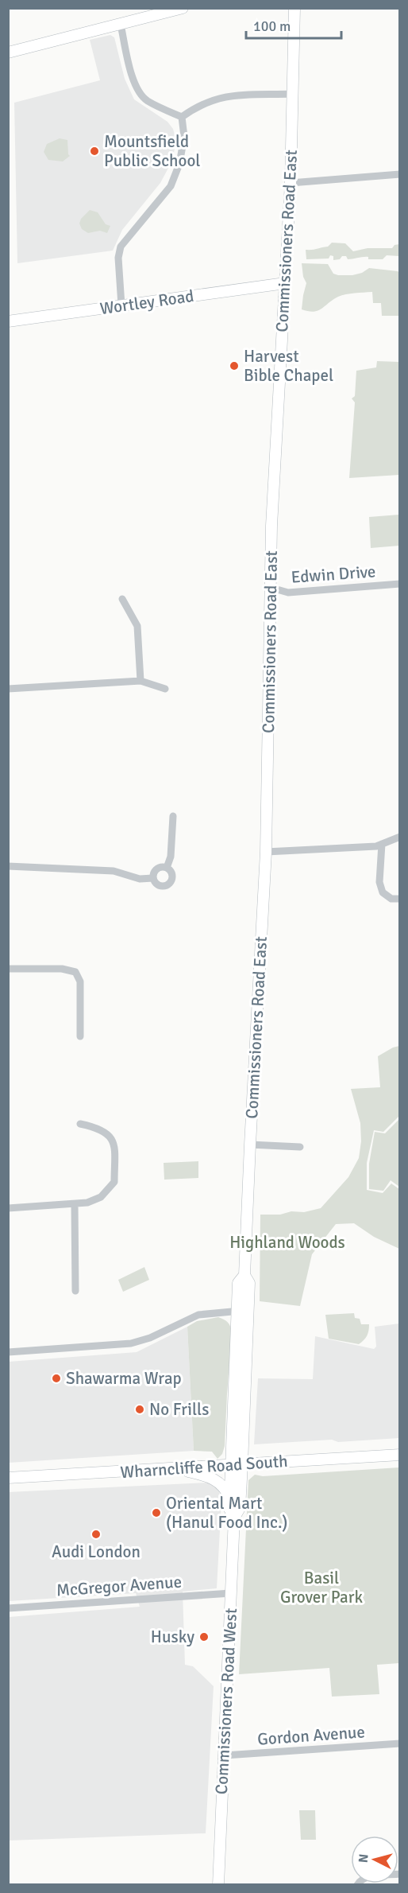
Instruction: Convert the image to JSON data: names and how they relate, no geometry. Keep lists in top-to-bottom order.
{
  "streets": {
    "main road": [
      "Commissioners Road East",
      "Wortley Road",
      "Wharncliffe Road South",
      "Commissioners Road West"
    ],
    "street": ["Edwin Drive", "McGregor Avenue", "Gordon Avenue"]
  },
  "crossings": [
    ["Commissioners Road East", "Wortley Road"],
    ["Commissioners Road East", "Edwin Drive"],
    ["Commissioners Road East", "Wharncliffe Road South"],
    ["Commissioners Road East", "Commissioners Road West"],
    ["Wharncliffe Road South", "Commissioners Road West"],
    ["McGregor Avenue", "Commissioners Road West"],
    ["Commissioners Road West", "Gordon Avenue"]
  ],
  "parks": ["Highland Woods", "Basil Grover Park"],
  "places": [
    "Mountsfield Public School",
    "Harvest Bible Chapel",
    "Shawarma Wrap",
    "No Frills",
    "Oriental Mart (Hanul Food Inc.)",
    "Audi London",
    "Husky"
  ],
  "scale_bar": "100 m",
  "north": "left"
}
